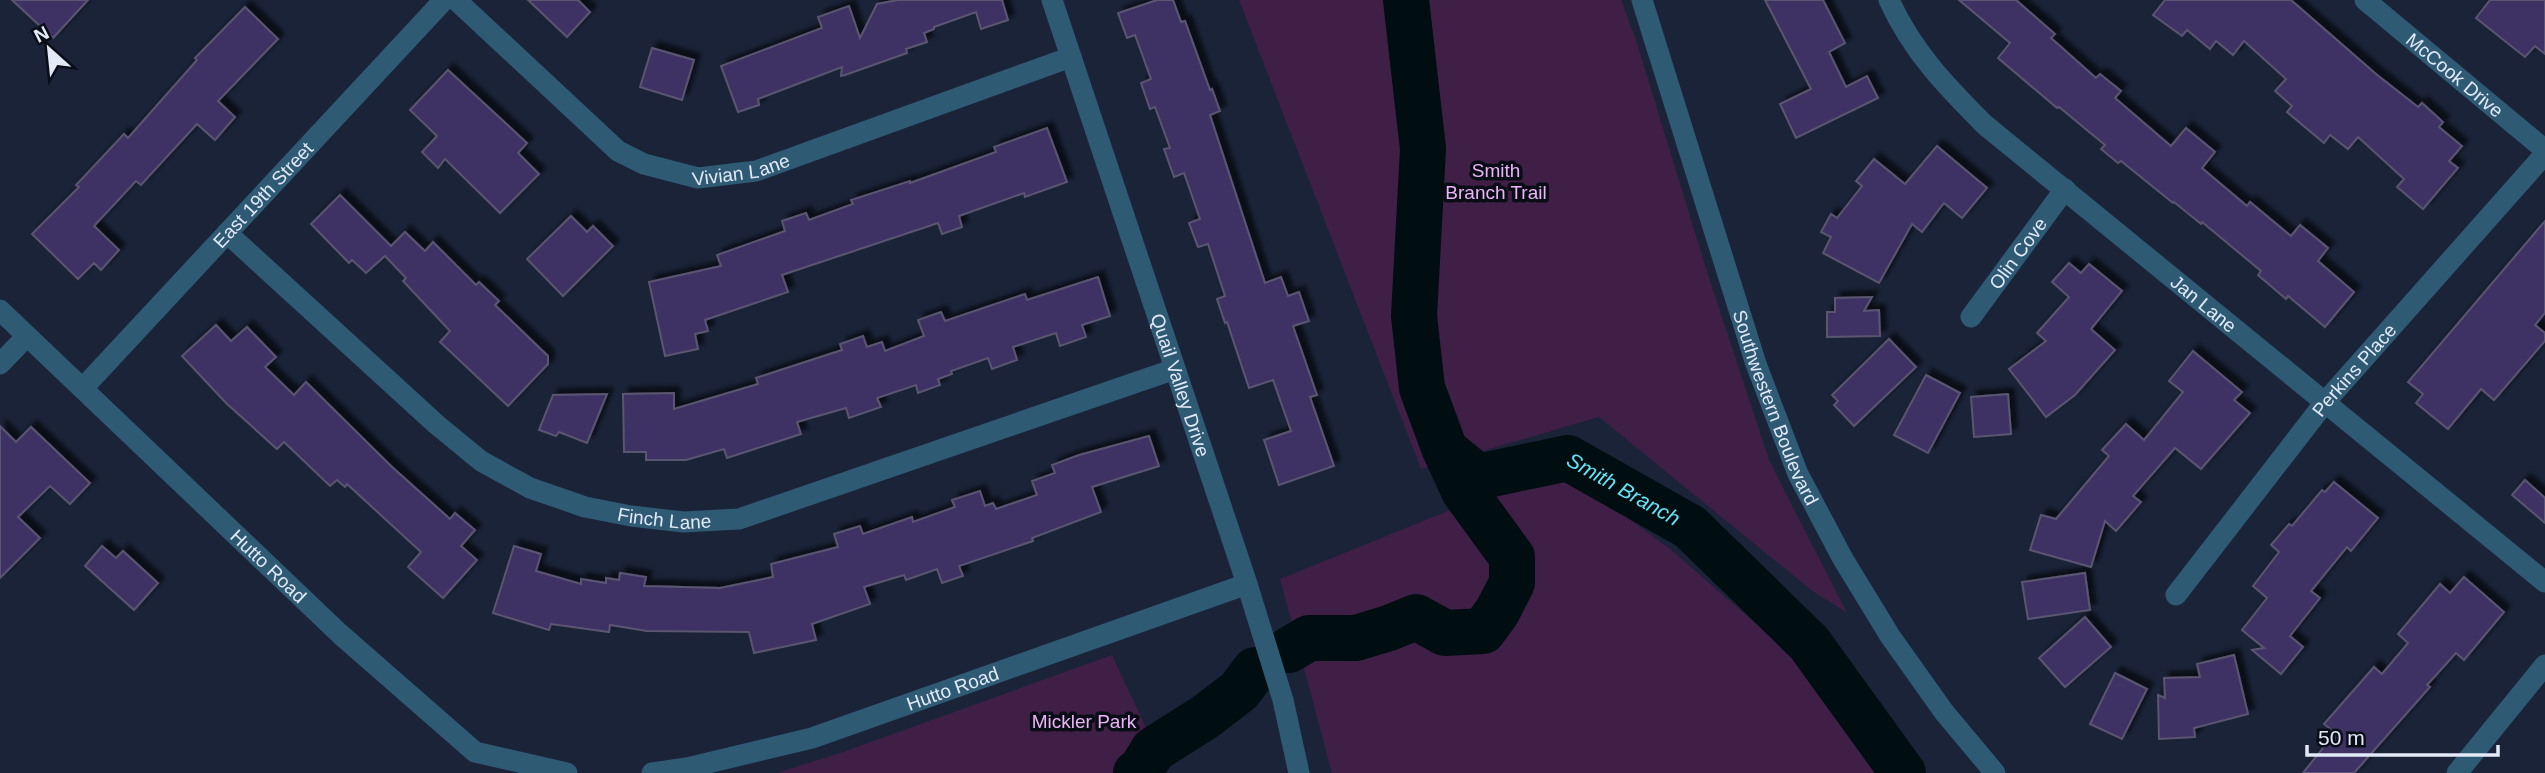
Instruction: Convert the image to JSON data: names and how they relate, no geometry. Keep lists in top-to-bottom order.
{
  "streets": {
    "street": [
      "McCook Drive",
      "Vivian Lane",
      "East 19th Street",
      "Olin Cove",
      "Jan Lane",
      "Perkins Place",
      "Quail Valley Drive",
      "Southwestern Boulevard",
      "Finch Lane",
      "Hutto Road"
    ]
  },
  "crossings": [
    ["McCook Drive", "Perkins Place"],
    ["Vivian Lane", "Quail Valley Drive"],
    ["East 19th Street", "Finch Lane"],
    ["East 19th Street", "Hutto Road"],
    ["Olin Cove", "Jan Lane"],
    ["Jan Lane", "Perkins Place"],
    ["Quail Valley Drive", "Finch Lane"],
    ["Quail Valley Drive", "Hutto Road"]
  ],
  "water": ["Smith Branch"],
  "parks": ["Smith Branch Trail", "Mickler Park"],
  "scale_bar": "50 m",
  "north": "top left"
}
